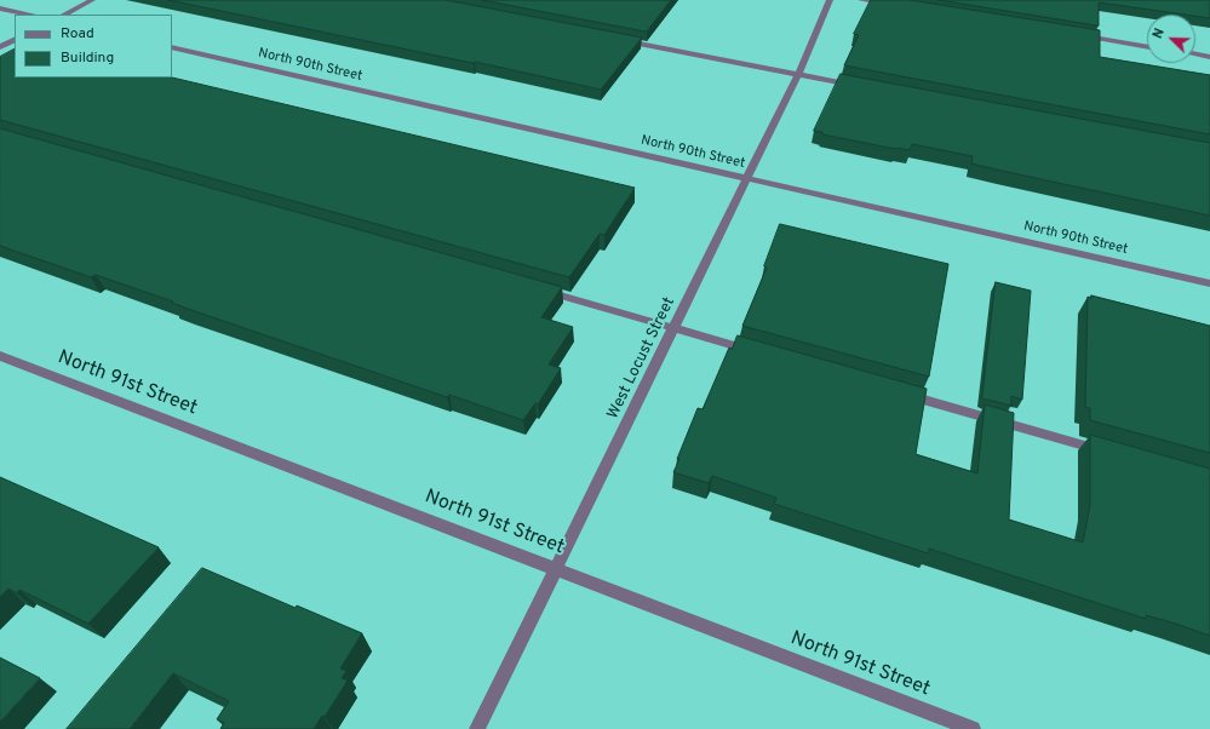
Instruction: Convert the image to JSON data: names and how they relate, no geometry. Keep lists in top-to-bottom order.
{
  "streets": {
    "street": ["North 90th Street", "West Locust Street", "North 91st Street"]
  },
  "crossings": [
    ["North 90th Street", "West Locust Street"],
    ["West Locust Street", "North 91st Street"]
  ],
  "legend": ["Road", "Building"],
  "north": "top left"
}
